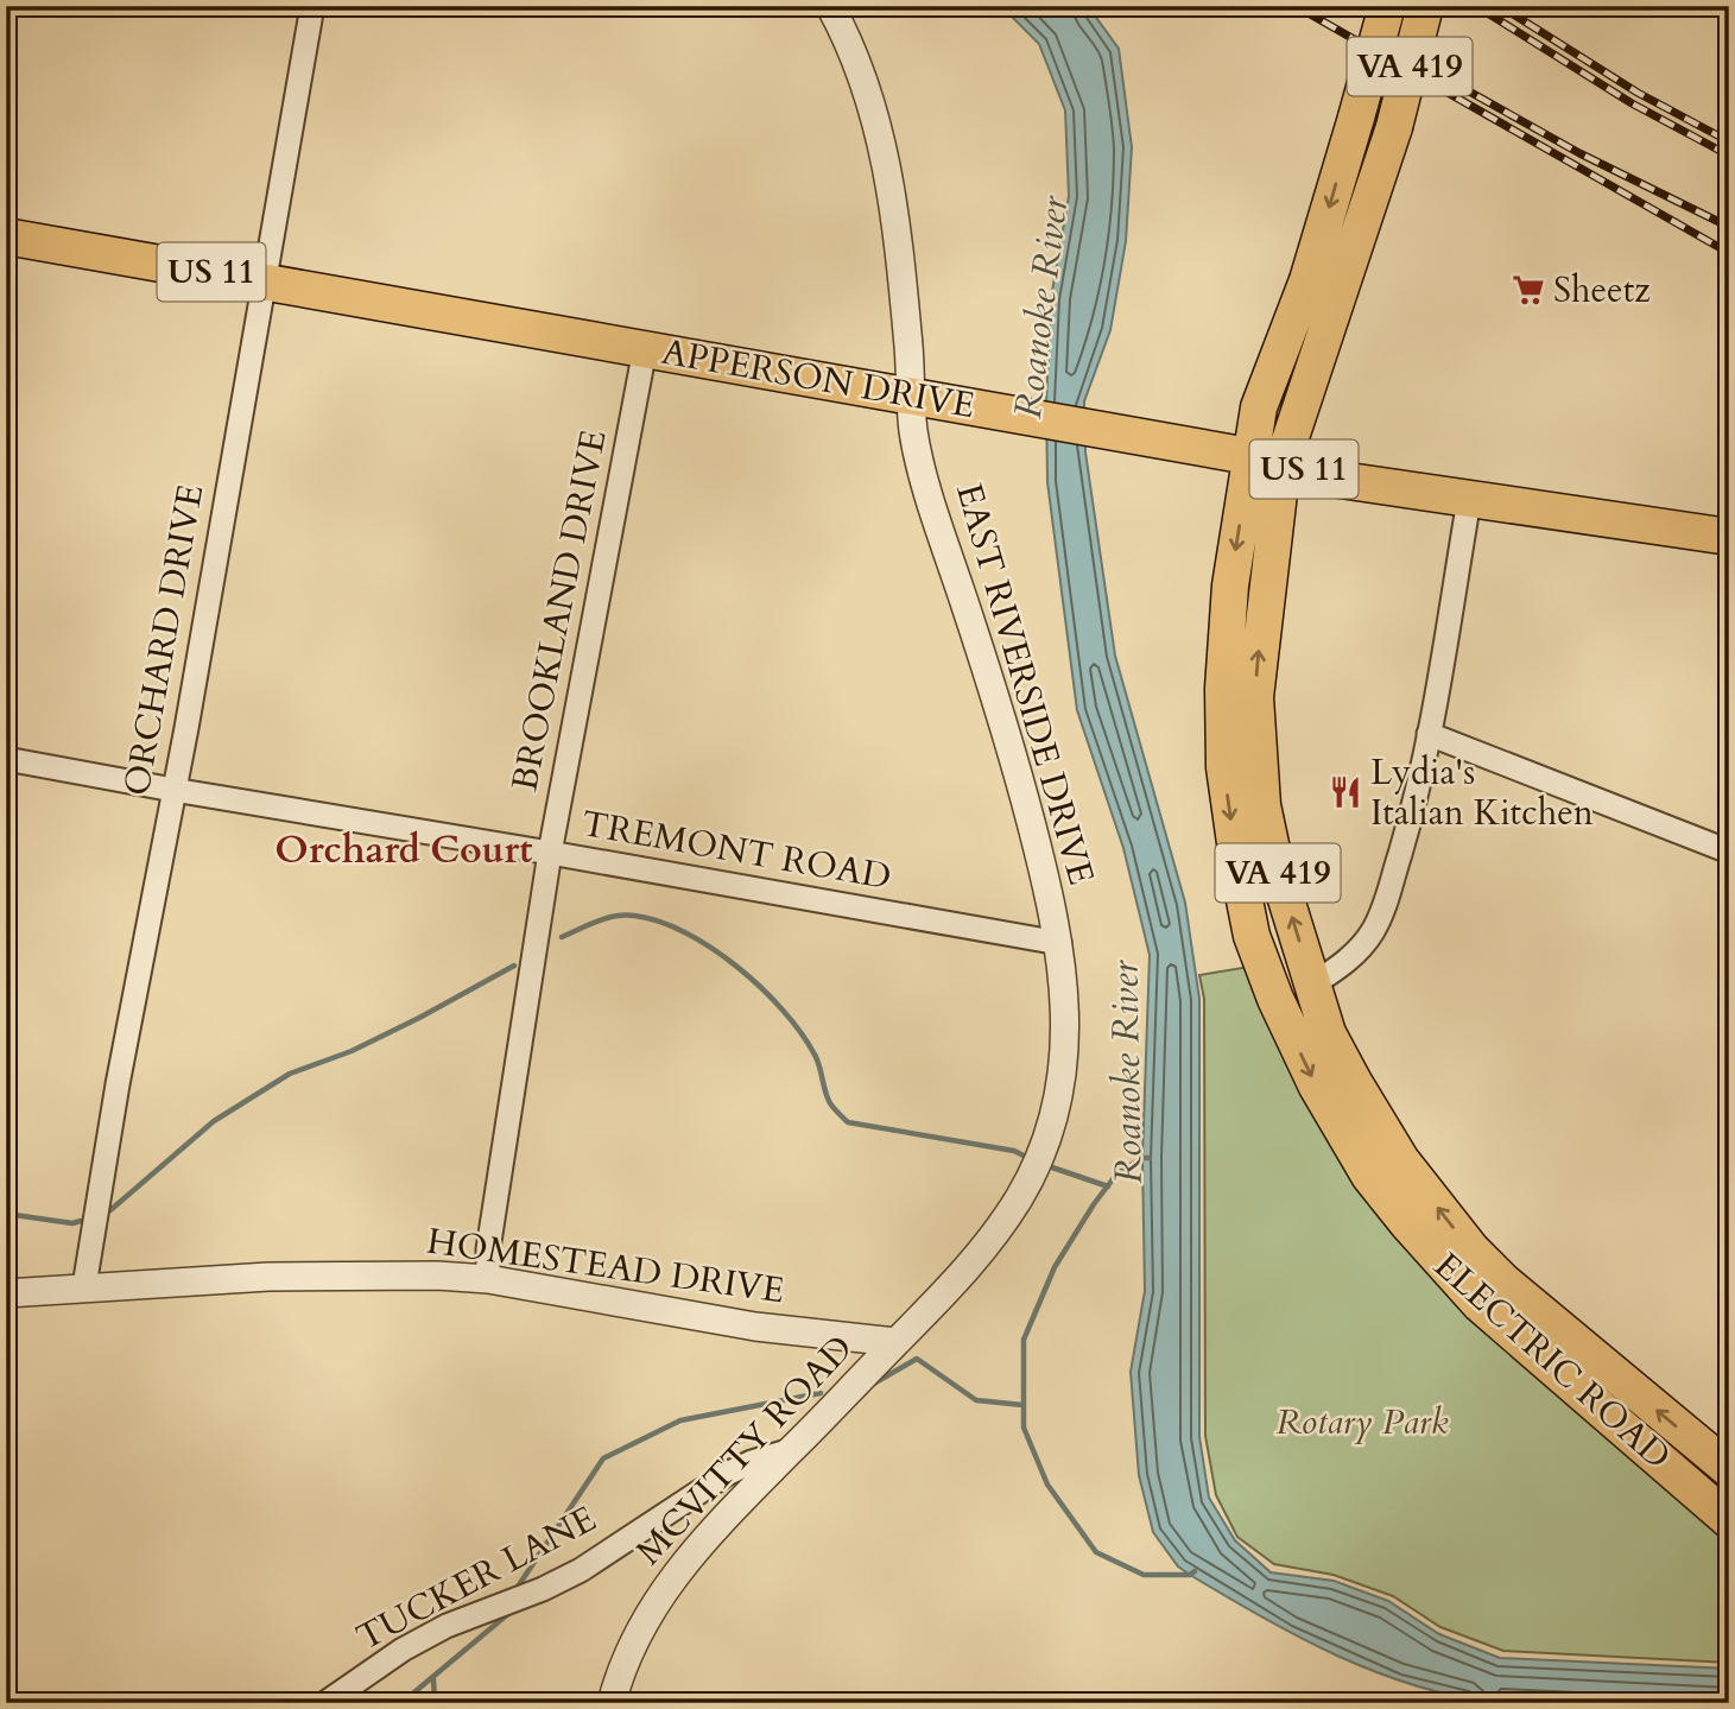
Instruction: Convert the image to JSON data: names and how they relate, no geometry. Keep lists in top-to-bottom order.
{
  "streets": {
    "main road": [
      "VA 419",
      "US 11",
      "APPERSON DRIVE",
      "ELECTRIC ROAD"
    ],
    "street": [
      "BROOKLAND DRIVE",
      "ORCHARD DRIVE",
      "EAST RIVERSIDE DRIVE",
      "TREMONT ROAD",
      "HOMESTEAD DRIVE",
      "MCVITTY ROAD",
      "TUCKER LANE"
    ]
  },
  "crossings": [
    ["APPERSON DRIVE", "BROOKLAND DRIVE"],
    ["APPERSON DRIVE", "ORCHARD DRIVE"],
    ["APPERSON DRIVE", "EAST RIVERSIDE DRIVE"],
    ["APPERSON DRIVE", "ELECTRIC ROAD"],
    ["BROOKLAND DRIVE", "TREMONT ROAD"],
    ["BROOKLAND DRIVE", "HOMESTEAD DRIVE"],
    ["ORCHARD DRIVE", "TREMONT ROAD"],
    ["ORCHARD DRIVE", "HOMESTEAD DRIVE"],
    ["EAST RIVERSIDE DRIVE", "TREMONT ROAD"],
    ["EAST RIVERSIDE DRIVE", "HOMESTEAD DRIVE"],
    ["EAST RIVERSIDE DRIVE", "MCVITTY ROAD"],
    ["HOMESTEAD DRIVE", "MCVITTY ROAD"],
    ["MCVITTY ROAD", "TUCKER LANE"]
  ],
  "districts": ["Orchard Court"],
  "water": ["Roanoke River"],
  "parks": ["Rotary Park"],
  "places": {
    "supermarket": ["Sheetz"],
    "restaurant": ["Lydia's Italian Kitchen"]
  }
}
